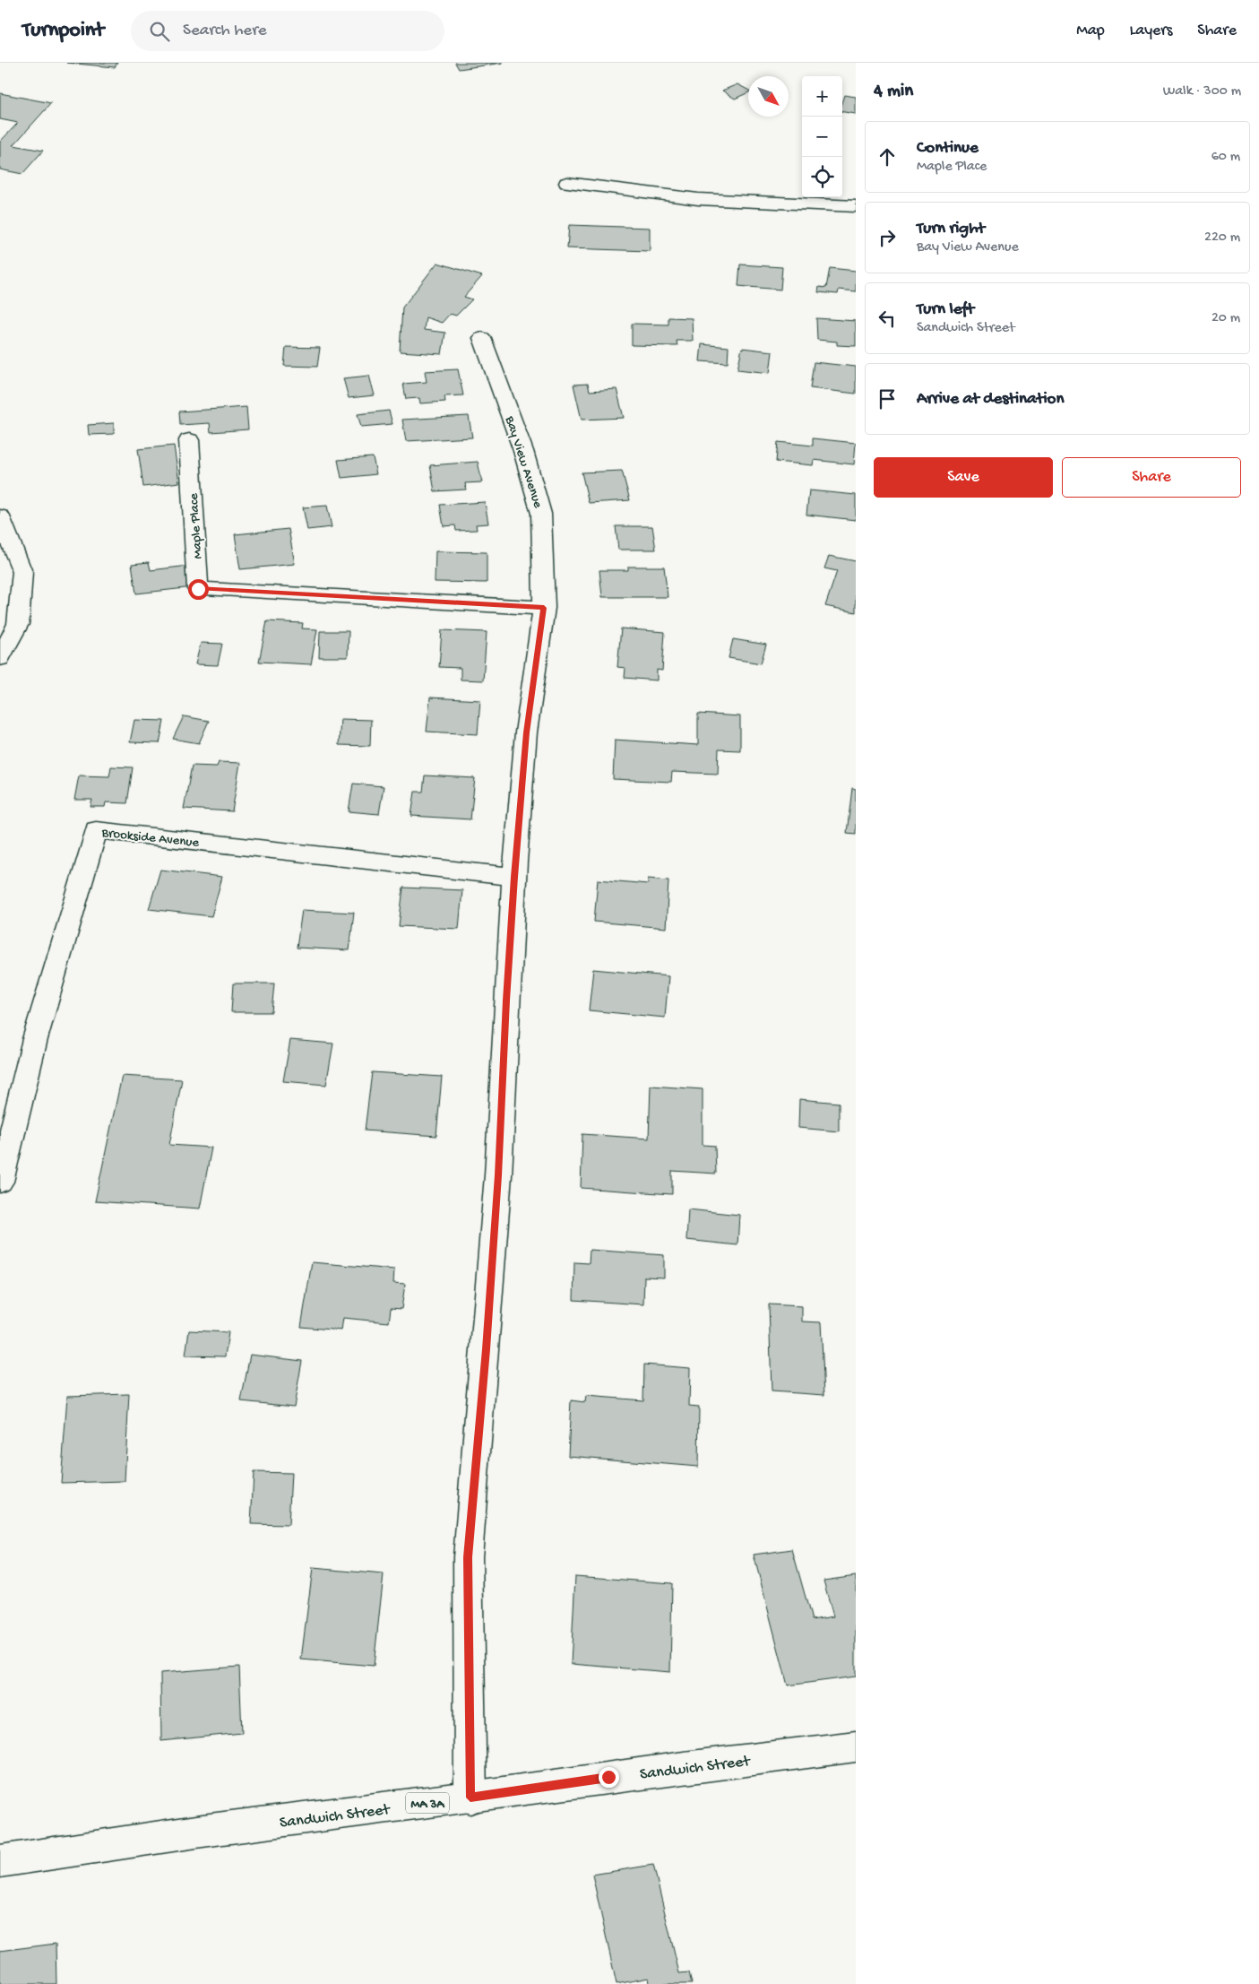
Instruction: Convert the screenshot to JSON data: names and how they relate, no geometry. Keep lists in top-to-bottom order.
{
  "streets": {
    "street": [
      "Bay View Avenue",
      "Maple Place",
      "Brookside Avenue",
      "Sandwich Street",
      "MA 3A"
    ]
  },
  "crossings": [
    ["Bay View Avenue", "Maple Place"],
    ["Bay View Avenue", "Brookside Avenue"],
    ["Bay View Avenue", "Sandwich Street"]
  ],
  "north": "bottom right",
  "page": {
    "header": "Turnpoint",
    "search": "Search here",
    "nav": ["Map", "Layers", "Share"],
    "heading": ["4 min", "Walk · 300 m"],
    "map_buttons": ["+", "−"],
    "list": [
      ["Continue", "Maple Place", "60 m"],
      ["Turn right", "Bay View Avenue", "220 m"],
      ["Turn left", "Sandwich Street", "20 m"],
      "Arrive at destination"
    ],
    "buttons": ["Save", "Share"]
  }
}
